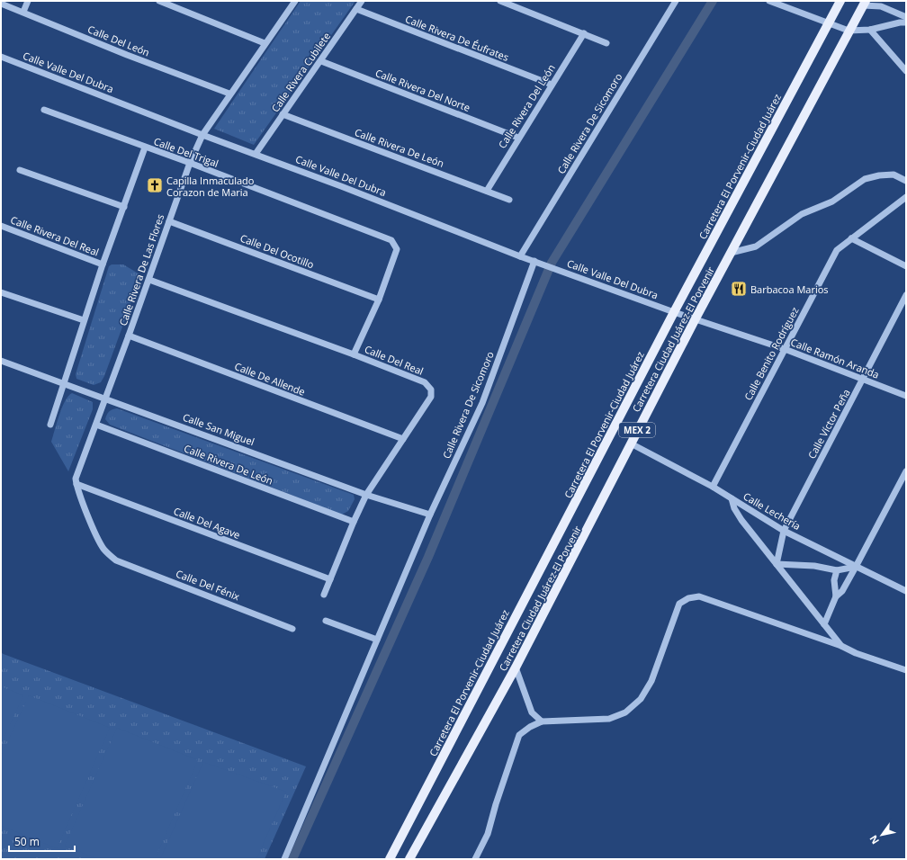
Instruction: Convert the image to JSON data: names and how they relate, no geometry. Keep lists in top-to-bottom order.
{
  "streets": {
    "main road": ["Carretera El Porvenir-Ciudad Juárez", "Carretera Ciudad Juárez-El Porvenir", "MEX 2"],
    "street": [
      "Calle Rivera De Éufrates",
      "Calle Del León",
      "Calle Valle Del Dubra",
      "Calle Rivera Cubilete",
      "Calle Rivera Del Norte",
      "Calle Rivera Del León",
      "Calle Rivera De Sicomoro",
      "Calle Rivera De León",
      "Calle Del Trigal",
      "Calle Rivera Del Real",
      "Calle Del Ocotillo",
      "Calle Rivera De Las Flores",
      "Calle Benito Rodríguez",
      "Calle Ramón Aranda",
      "Calle Del Real",
      "Calle De Allende",
      "Calle Víctor Peña",
      "Calle San Miguel",
      "Calle Lechería",
      "Calle Del Agave",
      "Calle Del Fénix"
    ]
  },
  "crossings": [
    ["Calle Rivera De Éufrates", "Calle Rivera Cubilete"],
    ["Calle Rivera De Éufrates", "Calle Rivera Del León"],
    ["Calle Del León", "Calle Rivera De Las Flores"],
    ["Calle Valle Del Dubra", "Calle Rivera Cubilete"],
    ["Calle Valle Del Dubra", "Calle Rivera De Sicomoro"],
    ["Calle Valle Del Dubra", "Carretera El Porvenir-Ciudad Juárez"],
    ["Calle Valle Del Dubra", "Calle Rivera De Las Flores"],
    ["Calle Valle Del Dubra", "Calle Ramón Aranda"],
    ["Calle Rivera Cubilete", "Calle Rivera Del Norte"],
    ["Calle Rivera Cubilete", "Calle Rivera De León"],
    ["Calle Rivera Del Norte", "Calle Rivera Del León"],
    ["Calle Rivera Del León", "Calle Rivera De León"],
    ["Calle Rivera De Sicomoro", "Calle San Miguel"],
    ["Calle Rivera De León", "Calle Rivera De Las Flores"],
    ["Calle Rivera De León", "Calle Del Real"],
    ["Calle Del Trigal", "Calle Del Ocotillo"],
    ["Calle Del Trigal", "Calle Rivera De Las Flores"],
    ["Carretera El Porvenir-Ciudad Juárez", "Calle Ramón Aranda"],
    ["Calle Del Ocotillo", "Calle Rivera De Las Flores"],
    ["Calle Rivera De Las Flores", "Calle Del Real"],
    ["Calle Rivera De Las Flores", "Calle De Allende"],
    ["Calle Rivera De Las Flores", "Calle San Miguel"],
    ["Calle Rivera De Las Flores", "Calle Del Agave"],
    ["Calle Rivera De Las Flores", "Calle Del Fénix"],
    ["Carretera Ciudad Juárez-El Porvenir", "Calle Ramón Aranda"],
    ["Carretera Ciudad Juárez-El Porvenir", "Calle Lechería"],
    ["Calle Benito Rodríguez", "Calle Ramón Aranda"],
    ["Calle Benito Rodríguez", "Calle Lechería"],
    ["Calle Ramón Aranda", "Calle Víctor Peña"],
    ["Calle Del Real", "Calle De Allende"],
    ["Calle Del Real", "Calle San Miguel"],
    ["Calle Del Real", "Calle Del Agave"],
    ["Calle Víctor Peña", "Calle Lechería"],
    ["Calle Del Agave", "Calle Del Fénix"]
  ],
  "places": {
    "church": ["Capilla Inmaculado Corazon de Maria"],
    "restaurant": ["Barbacoa Marios"]
  },
  "scale_bar": "50 m",
  "north": "bottom left"
}
